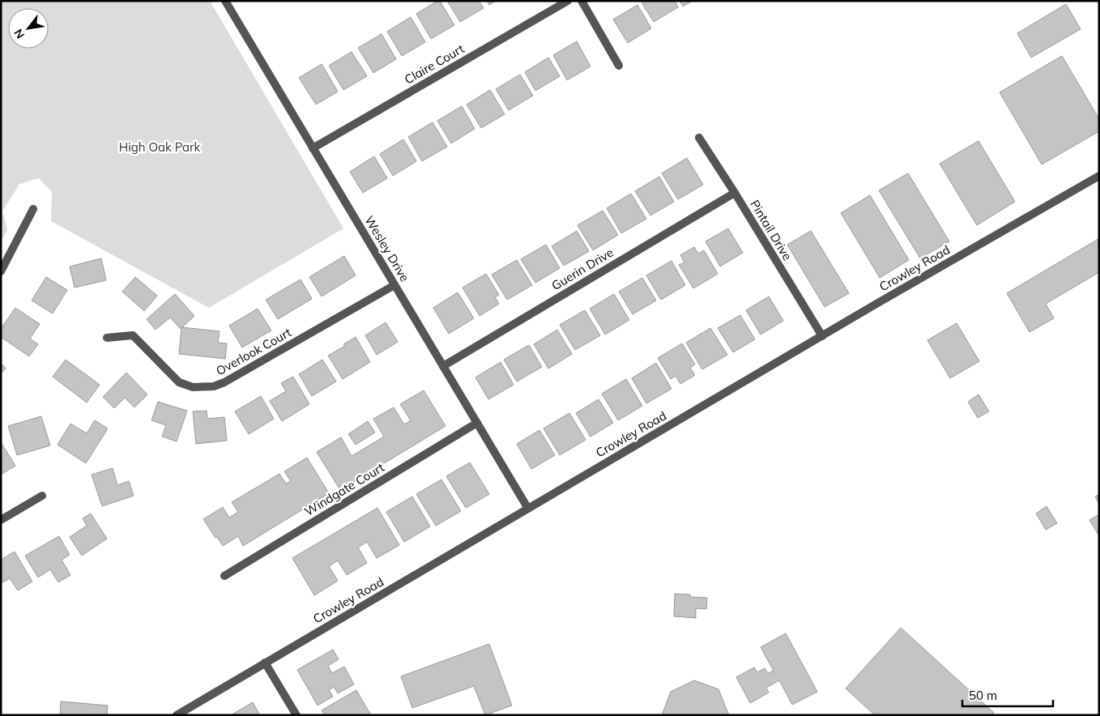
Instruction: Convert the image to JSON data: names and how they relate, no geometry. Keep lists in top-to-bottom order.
{
  "streets": {
    "street": [
      "Claire Court",
      "Pintail Drive",
      "Wesley Drive",
      "Crowley Road",
      "Guerin Drive",
      "Overlook Court",
      "Windgate Court"
    ]
  },
  "crossings": [
    ["Claire Court", "Wesley Drive"],
    ["Pintail Drive", "Crowley Road"],
    ["Pintail Drive", "Guerin Drive"],
    ["Wesley Drive", "Crowley Road"],
    ["Wesley Drive", "Guerin Drive"],
    ["Wesley Drive", "Overlook Court"],
    ["Wesley Drive", "Windgate Court"]
  ],
  "parks": ["High Oak Park"],
  "scale_bar": "50 m",
  "north": "bottom left"
}
